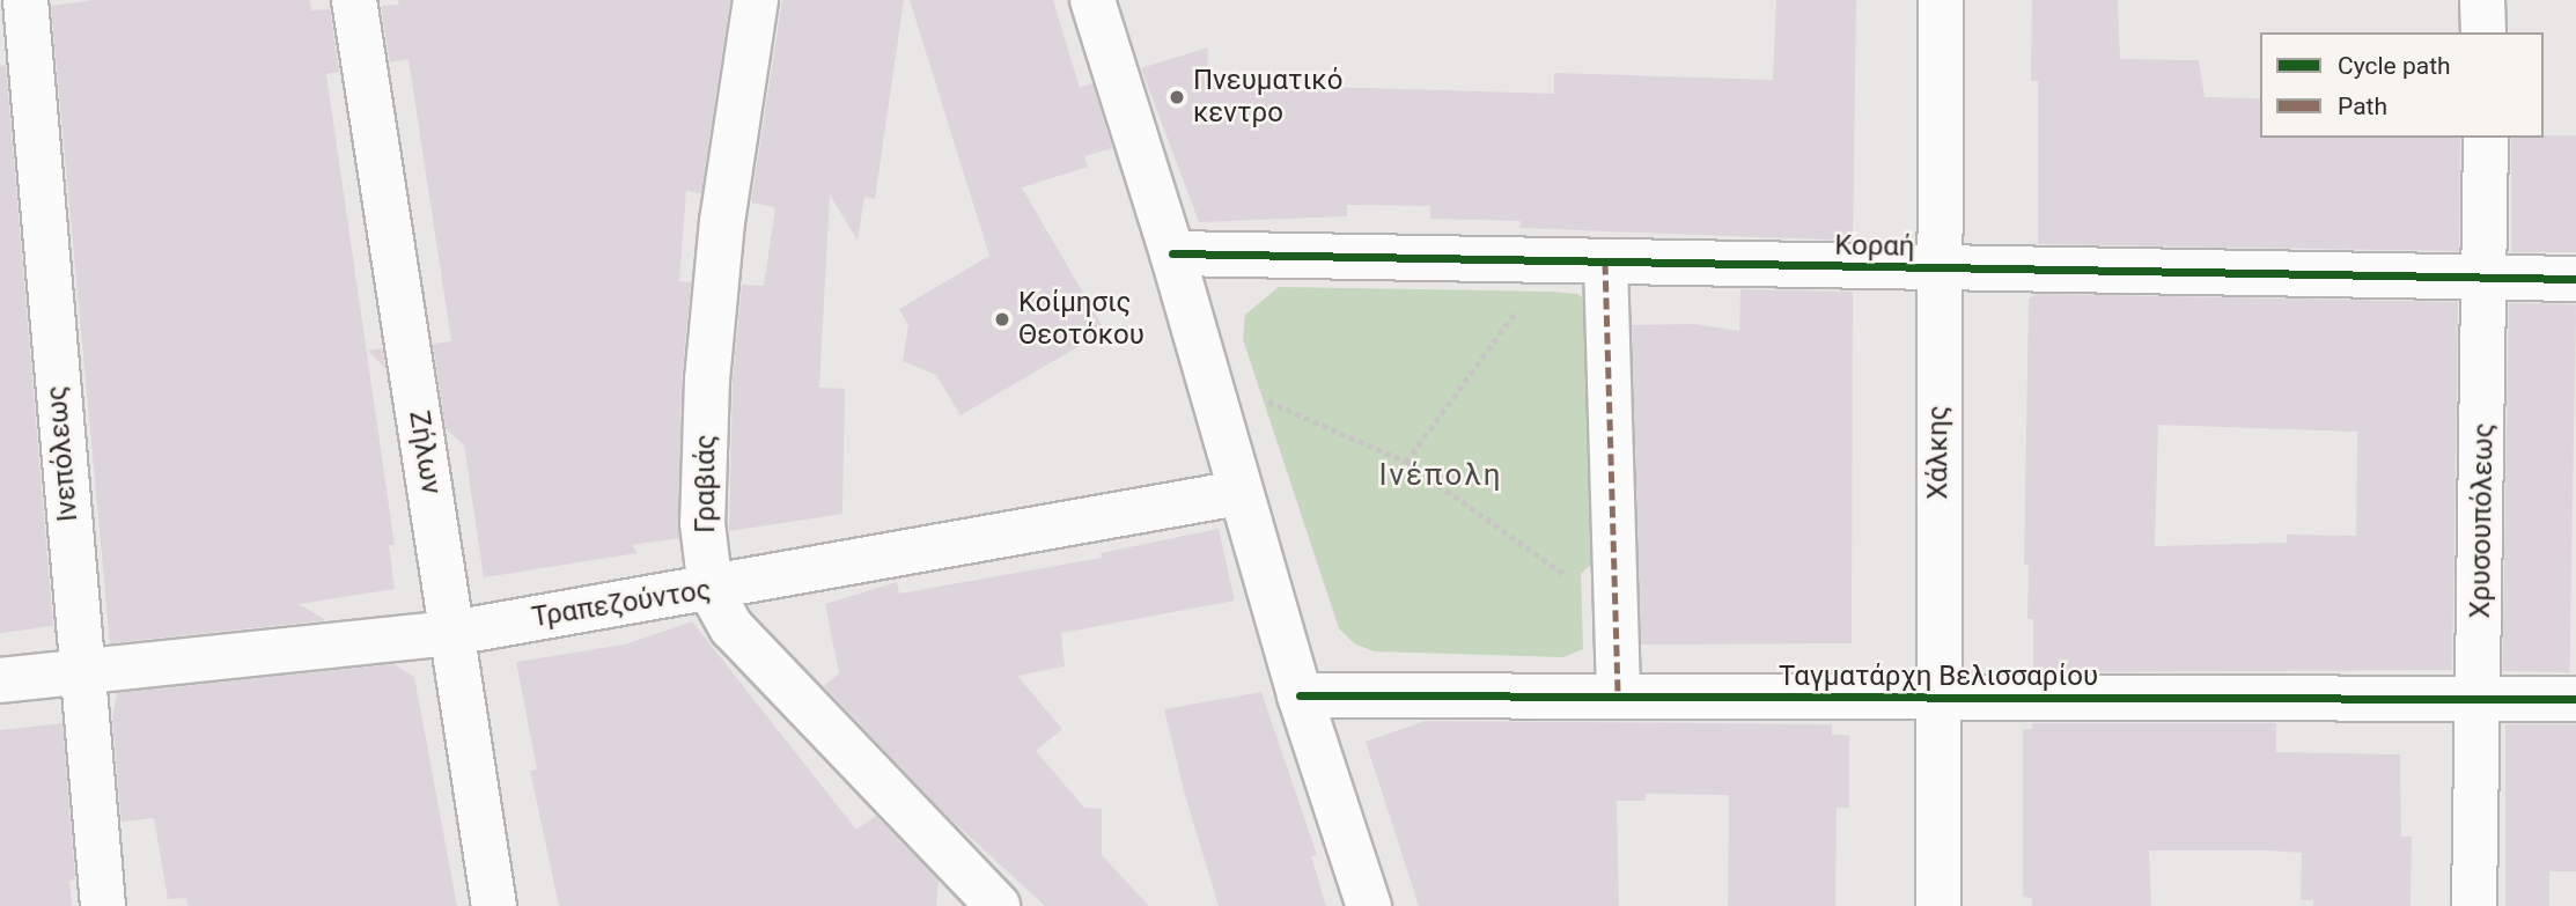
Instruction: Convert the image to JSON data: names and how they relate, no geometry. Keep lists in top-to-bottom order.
{
  "streets": {
    "street": [
      "Κοραή",
      "Ζήλων",
      "Χάλκης",
      "Ινεπόλεως",
      "Γραβιάς",
      "Χρυσουπόλεως",
      "Τραπεζούντος",
      "Ταγματάρχη Βελισσαρίου"
    ]
  },
  "crossings": [
    ["Κοραή", "Χάλκης"],
    ["Κοραή", "Χρυσουπόλεως"],
    ["Ζήλων", "Τραπεζούντος"],
    ["Χάλκης", "Ταγματάρχη Βελισσαρίου"],
    ["Ινεπόλεως", "Τραπεζούντος"],
    ["Γραβιάς", "Τραπεζούντος"],
    ["Χρυσουπόλεως", "Ταγματάρχη Βελισσαρίου"]
  ],
  "districts": ["Ινέπολη"],
  "places": ["Πνευματικό κεντρο", "Κοίμησις Θεοτόκου"],
  "legend": ["Cycle path", "Path"]
}
